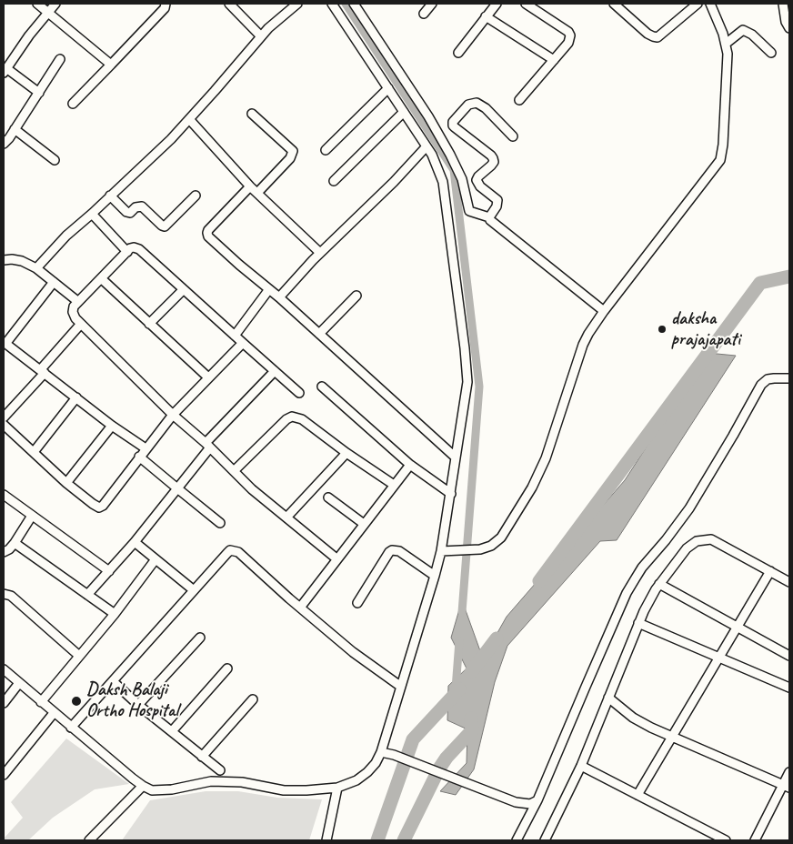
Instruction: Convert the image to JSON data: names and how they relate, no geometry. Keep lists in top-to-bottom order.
{
  "places": ["daksha prajajapati", "Daksh Balaji Ortho Hospital"]
}
